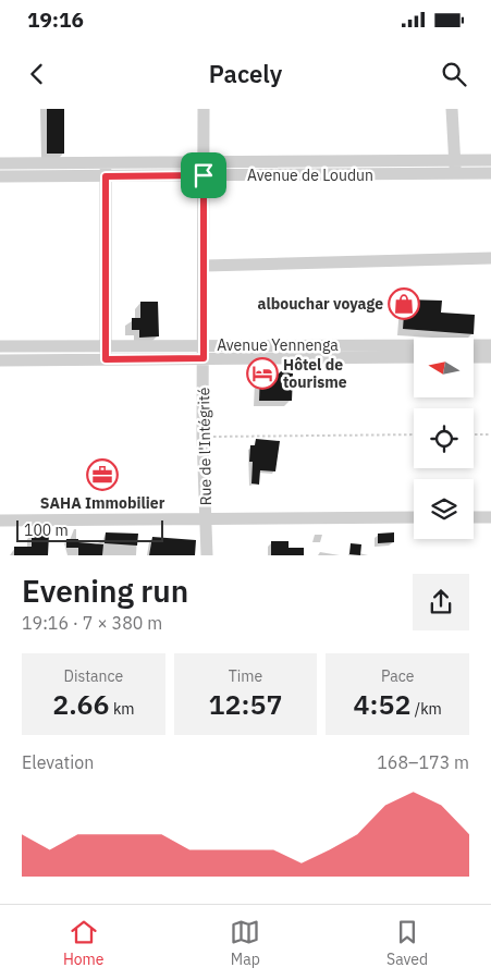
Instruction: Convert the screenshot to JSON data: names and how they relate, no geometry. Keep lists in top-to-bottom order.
{
  "streets": {
    "street": ["Avenue de Loudun", "Avenue Yennenga", "Rue de l'Intégrité"]
  },
  "crossings": [
    ["Avenue de Loudun", "Rue de l'Intégrité"],
    ["Avenue Yennenga", "Rue de l'Intégrité"]
  ],
  "places": {
    "shop": ["albouchar voyage"],
    "hotel": ["Hôtel de tourisme"],
    "office": ["SAHA Immobilier"]
  },
  "scale_bar": "100 m",
  "north": "left",
  "page": {
    "status": "19:16",
    "header": "Pacely",
    "scale": "100 m",
    "heading": ["Evening run", "19:16 · 7 × 380 m"],
    "stats": [
      ["Distance", "2.66 km"],
      ["Time", "12:57"],
      ["Pace", "4:52 /km"]
    ],
    "chart": ["Elevation", "168–173 m"],
    "tabs": ["Home", "Map", "Saved"]
  }
}
